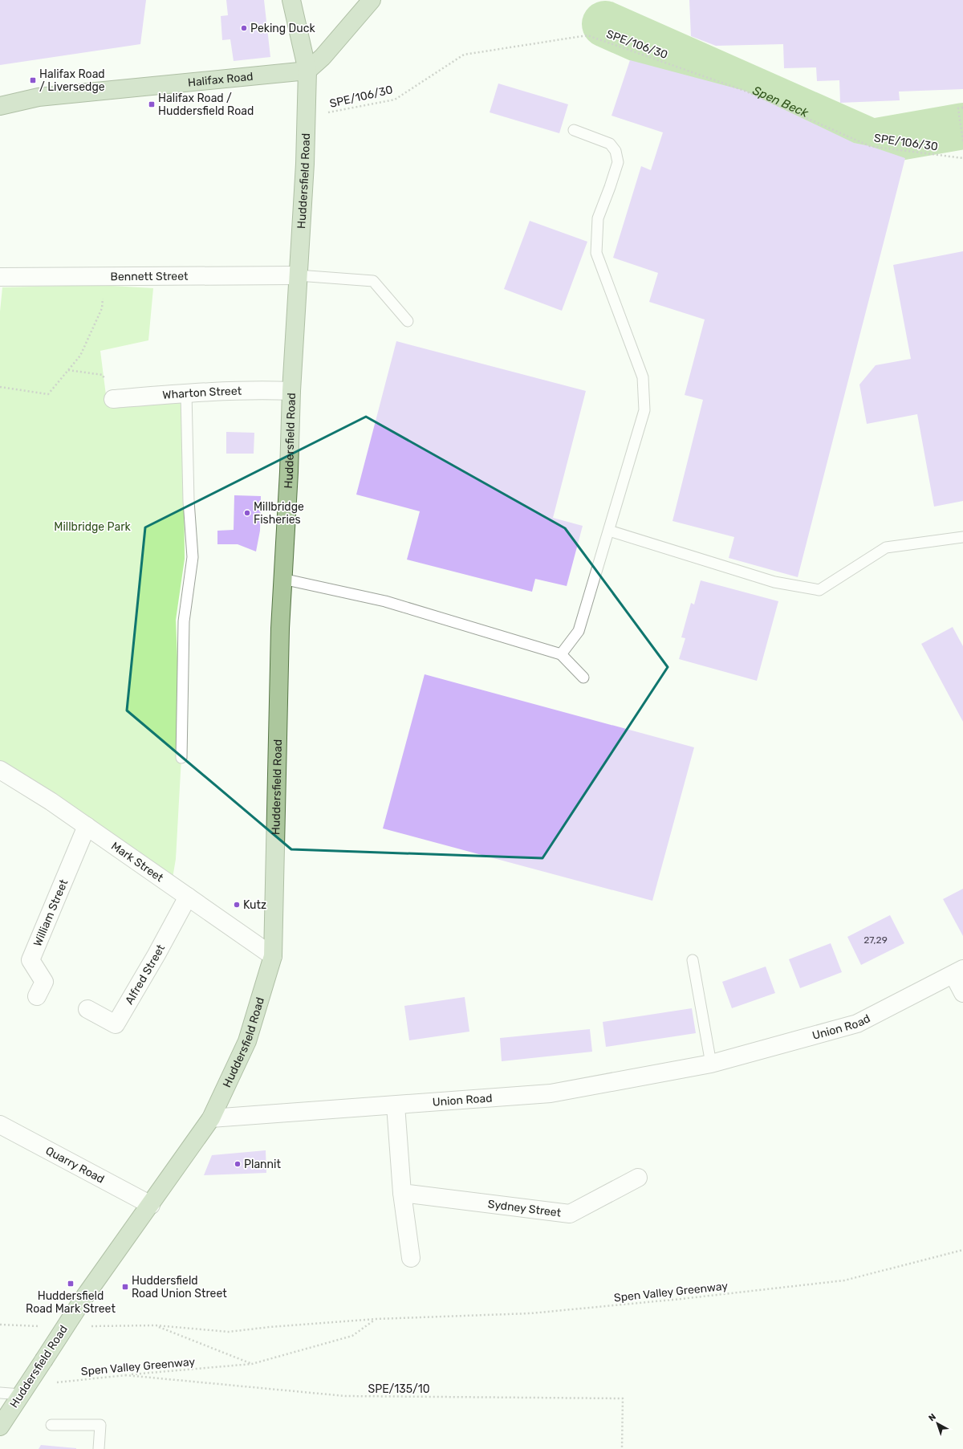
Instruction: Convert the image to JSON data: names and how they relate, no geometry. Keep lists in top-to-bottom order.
{
  "streets": {
    "main road": ["Halifax Road", "Huddersfield Road"],
    "street": [
      "Bennett Street",
      "Wharton Street",
      "Mark Street",
      "William Street",
      "Alfred Street",
      "Union Road",
      "Quarry Road",
      "Sydney Street"
    ],
    "path": ["SPE/106/30", "Spen Valley Greenway", "SPE/135/10"]
  },
  "crossings": [
    ["SPE/106/30", "Huddersfield Road"],
    ["Halifax Road", "Huddersfield Road"],
    ["Huddersfield Road", "Bennett Street"],
    ["Huddersfield Road", "Wharton Street"],
    ["Huddersfield Road", "Mark Street"],
    ["Huddersfield Road", "Union Road"],
    ["Huddersfield Road", "Quarry Road"],
    ["Huddersfield Road", "Spen Valley Greenway"],
    ["Mark Street", "William Street"],
    ["Mark Street", "Alfred Street"],
    ["Spen Valley Greenway", "SPE/135/10"]
  ],
  "water": ["Spen Beck"],
  "parks": ["Millbridge Park"],
  "places": {
    "other": [
      "Peking Duck",
      "Millbridge Fisheries",
      "Kutz",
      "Plannit"
    ],
    "transit": [
      "Halifax Road / Liversedge",
      "Halifax Road / Huddersfield Road",
      "Huddersfield Road Mark Street",
      "Huddersfield Road Union Street"
    ]
  },
  "house_numbers": ["27,29"],
  "north": "top left"
}
